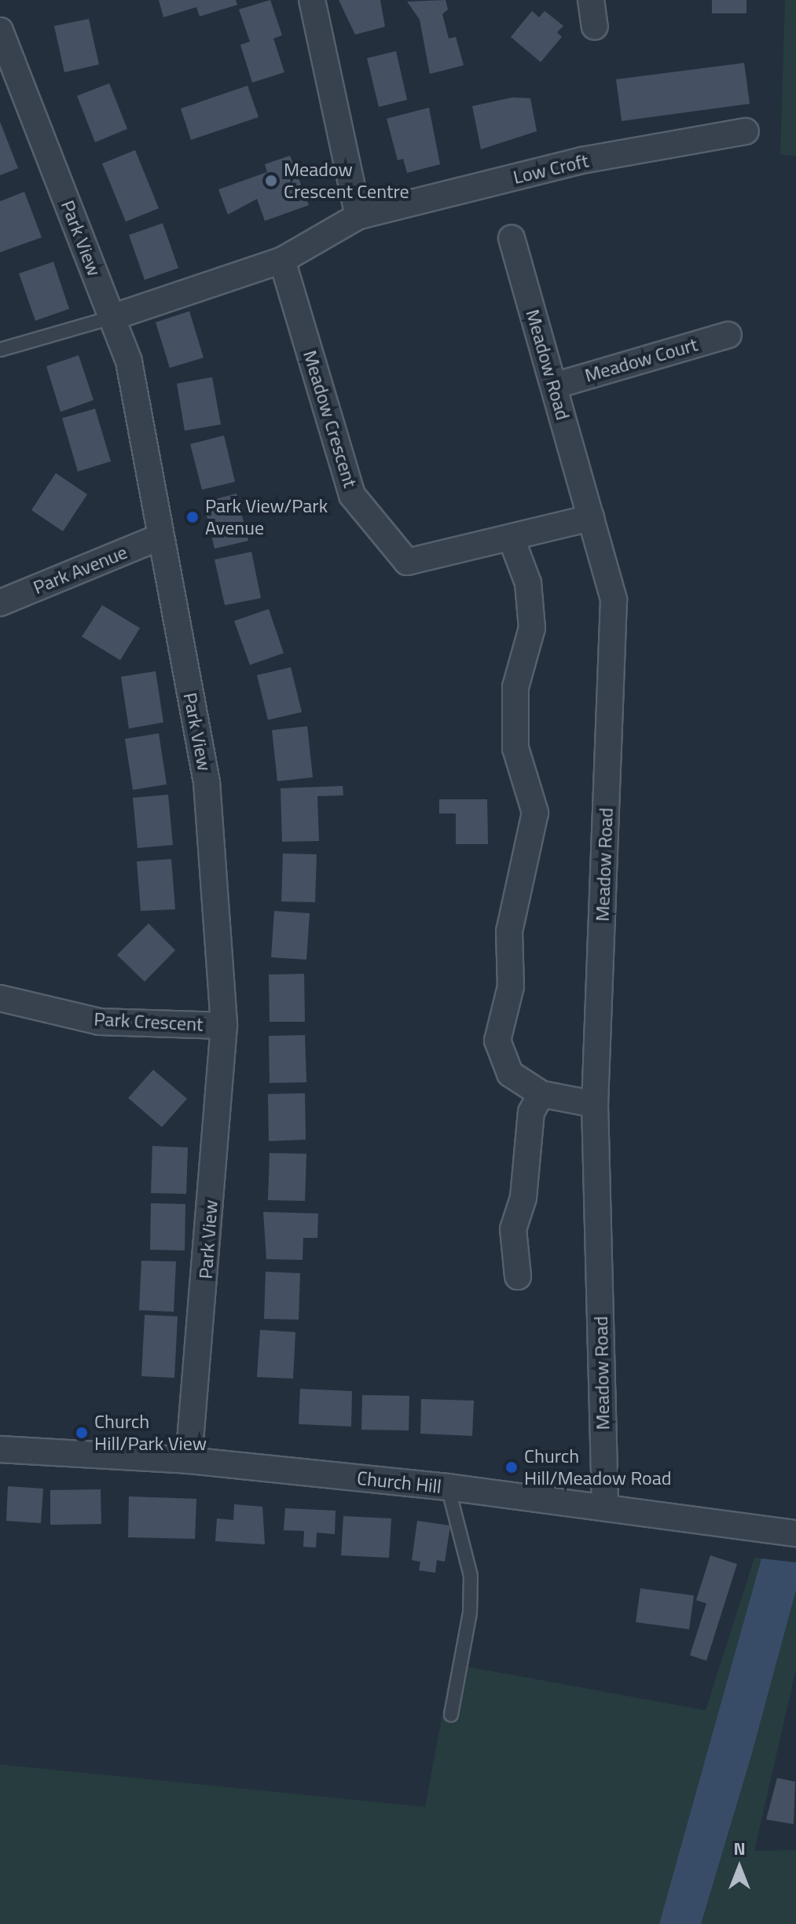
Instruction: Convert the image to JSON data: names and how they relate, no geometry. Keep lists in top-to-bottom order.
{
  "streets": {
    "street": [
      "Low Croft",
      "Park View",
      "Meadow Court",
      "Meadow Road",
      "Meadow Crescent",
      "Park Avenue",
      "Park Crescent",
      "Church Hill"
    ]
  },
  "crossings": [
    ["Park View", "Park Avenue"],
    ["Park View", "Park Crescent"],
    ["Park View", "Church Hill"],
    ["Meadow Court", "Meadow Road"],
    ["Meadow Road", "Meadow Crescent"],
    ["Meadow Road", "Church Hill"]
  ],
  "places": [
    "Meadow Crescent Centre",
    "Park View/Park Avenue",
    "Church Hill/Park View",
    "Church Hill/Meadow Road"
  ],
  "north": "top"
}
